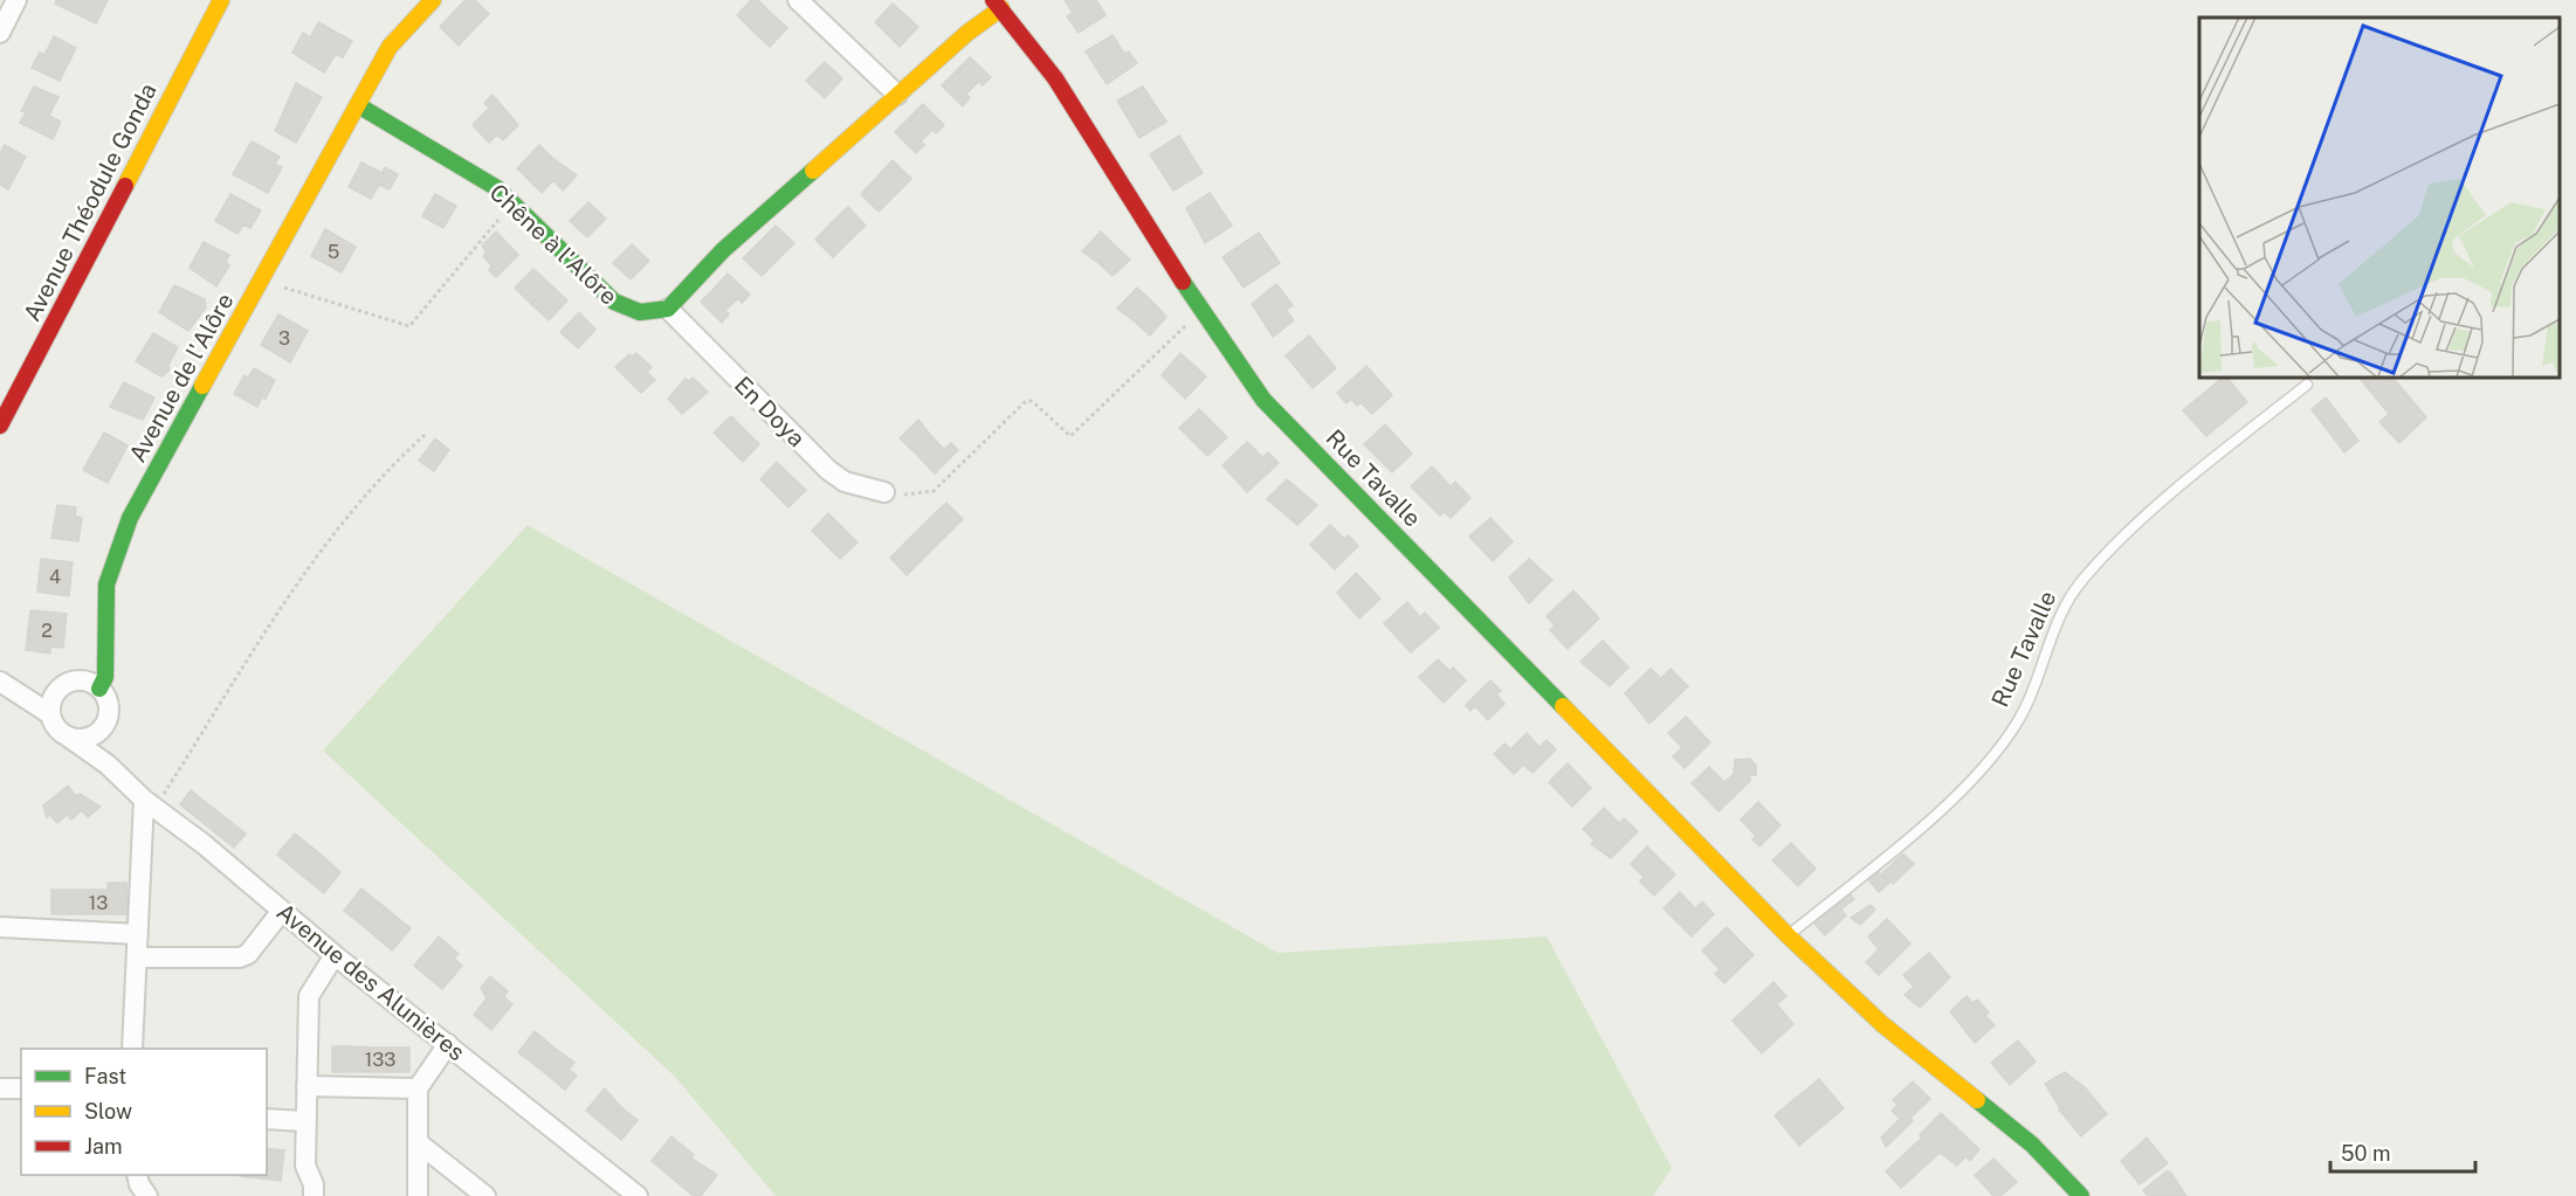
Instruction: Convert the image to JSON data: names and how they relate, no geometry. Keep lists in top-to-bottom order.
{
  "streets": {
    "street": [
      "Avenue Théodule Gonda",
      "Chêne à l'Alôre",
      "Avenue de l'Alôre",
      "En Doya",
      "Rue Tavalle",
      "Avenue des Alunières"
    ]
  },
  "crossings": [
    ["Chêne à l'Alôre", "Avenue de l'Alôre"],
    ["Chêne à l'Alôre", "En Doya"],
    ["Avenue de l'Alôre", "Avenue des Alunières"]
  ],
  "house_numbers": [
    "5",
    "3",
    "4",
    "2",
    "13",
    "133"
  ],
  "legend": ["Fast", "Slow", "Jam"],
  "scale_bar": "50 m"
}
